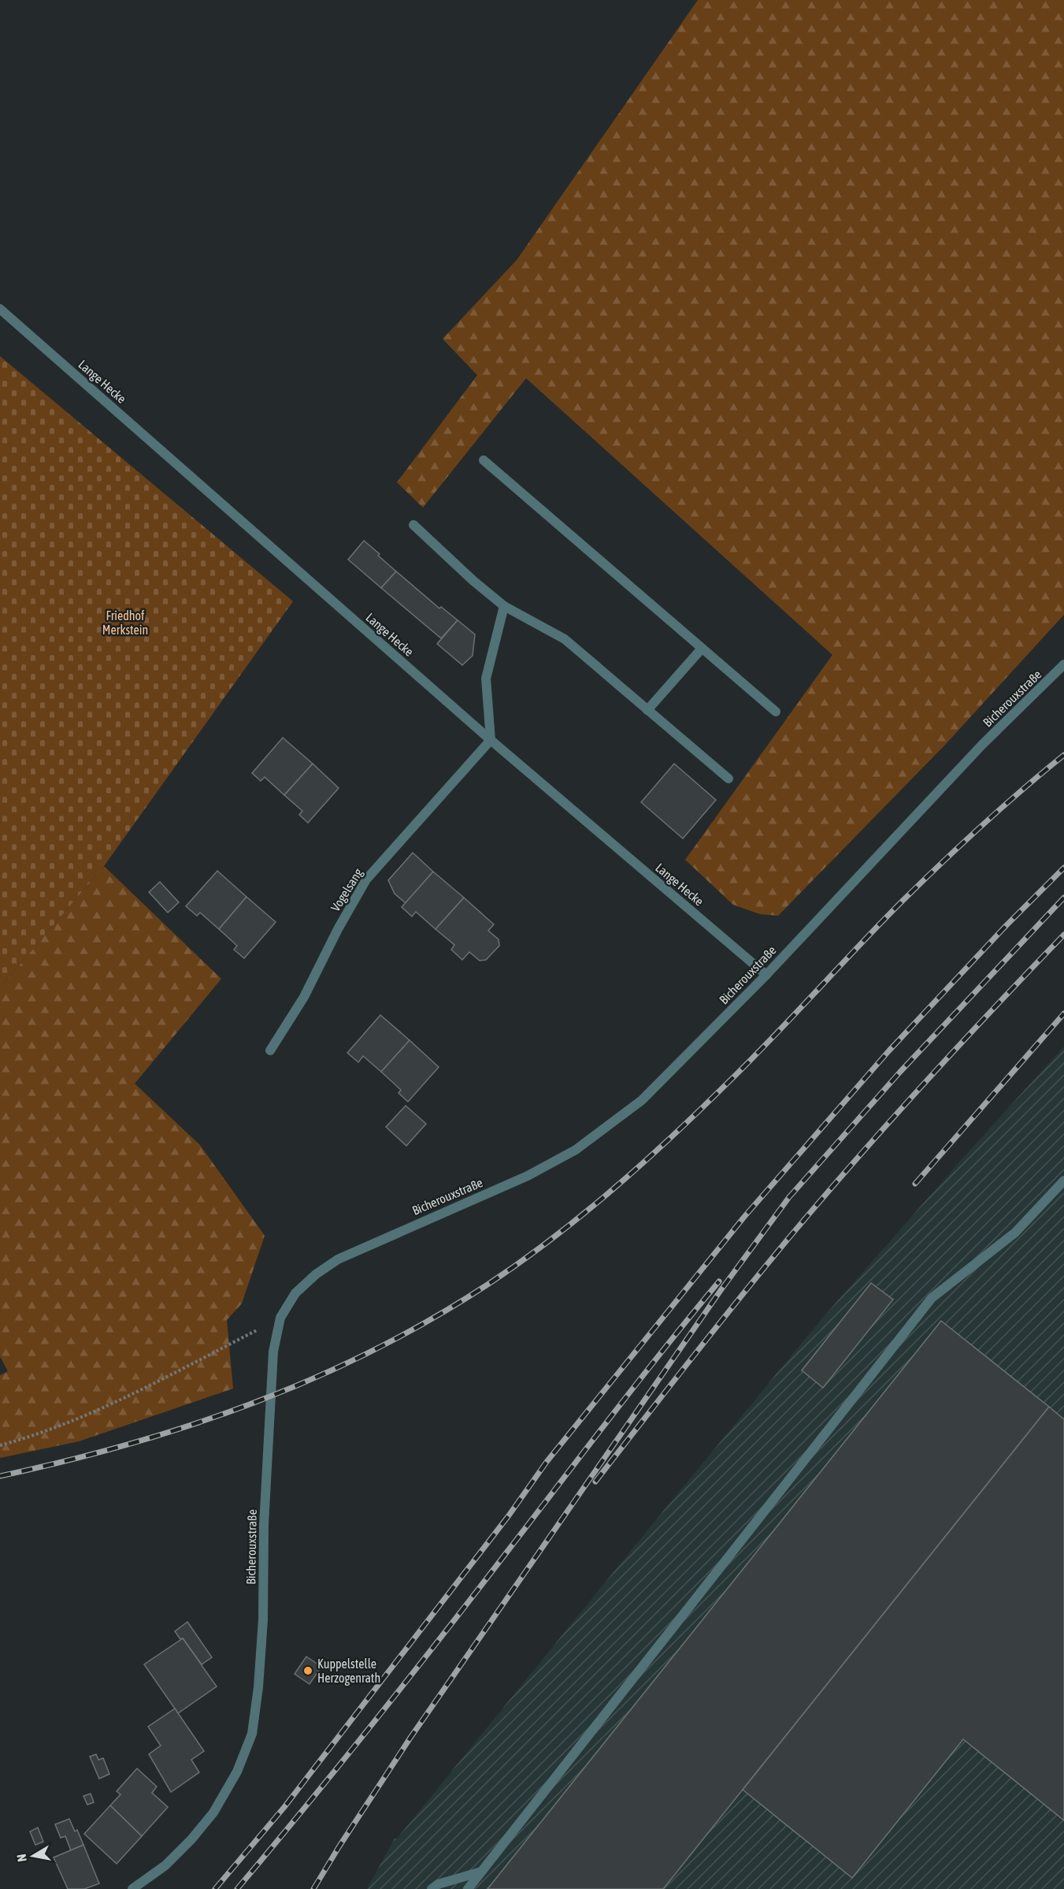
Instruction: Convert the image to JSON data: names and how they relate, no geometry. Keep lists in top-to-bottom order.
{
  "streets": {
    "street": ["Lange Hecke", "Bicherouxstraße", "Vogelsang"]
  },
  "crossings": [
    ["Lange Hecke", "Bicherouxstraße"],
    ["Lange Hecke", "Vogelsang"]
  ],
  "parks": ["Friedhof Merkstein"],
  "places": ["Kuppelstelle Herzogenrath"],
  "north": "left"
}
